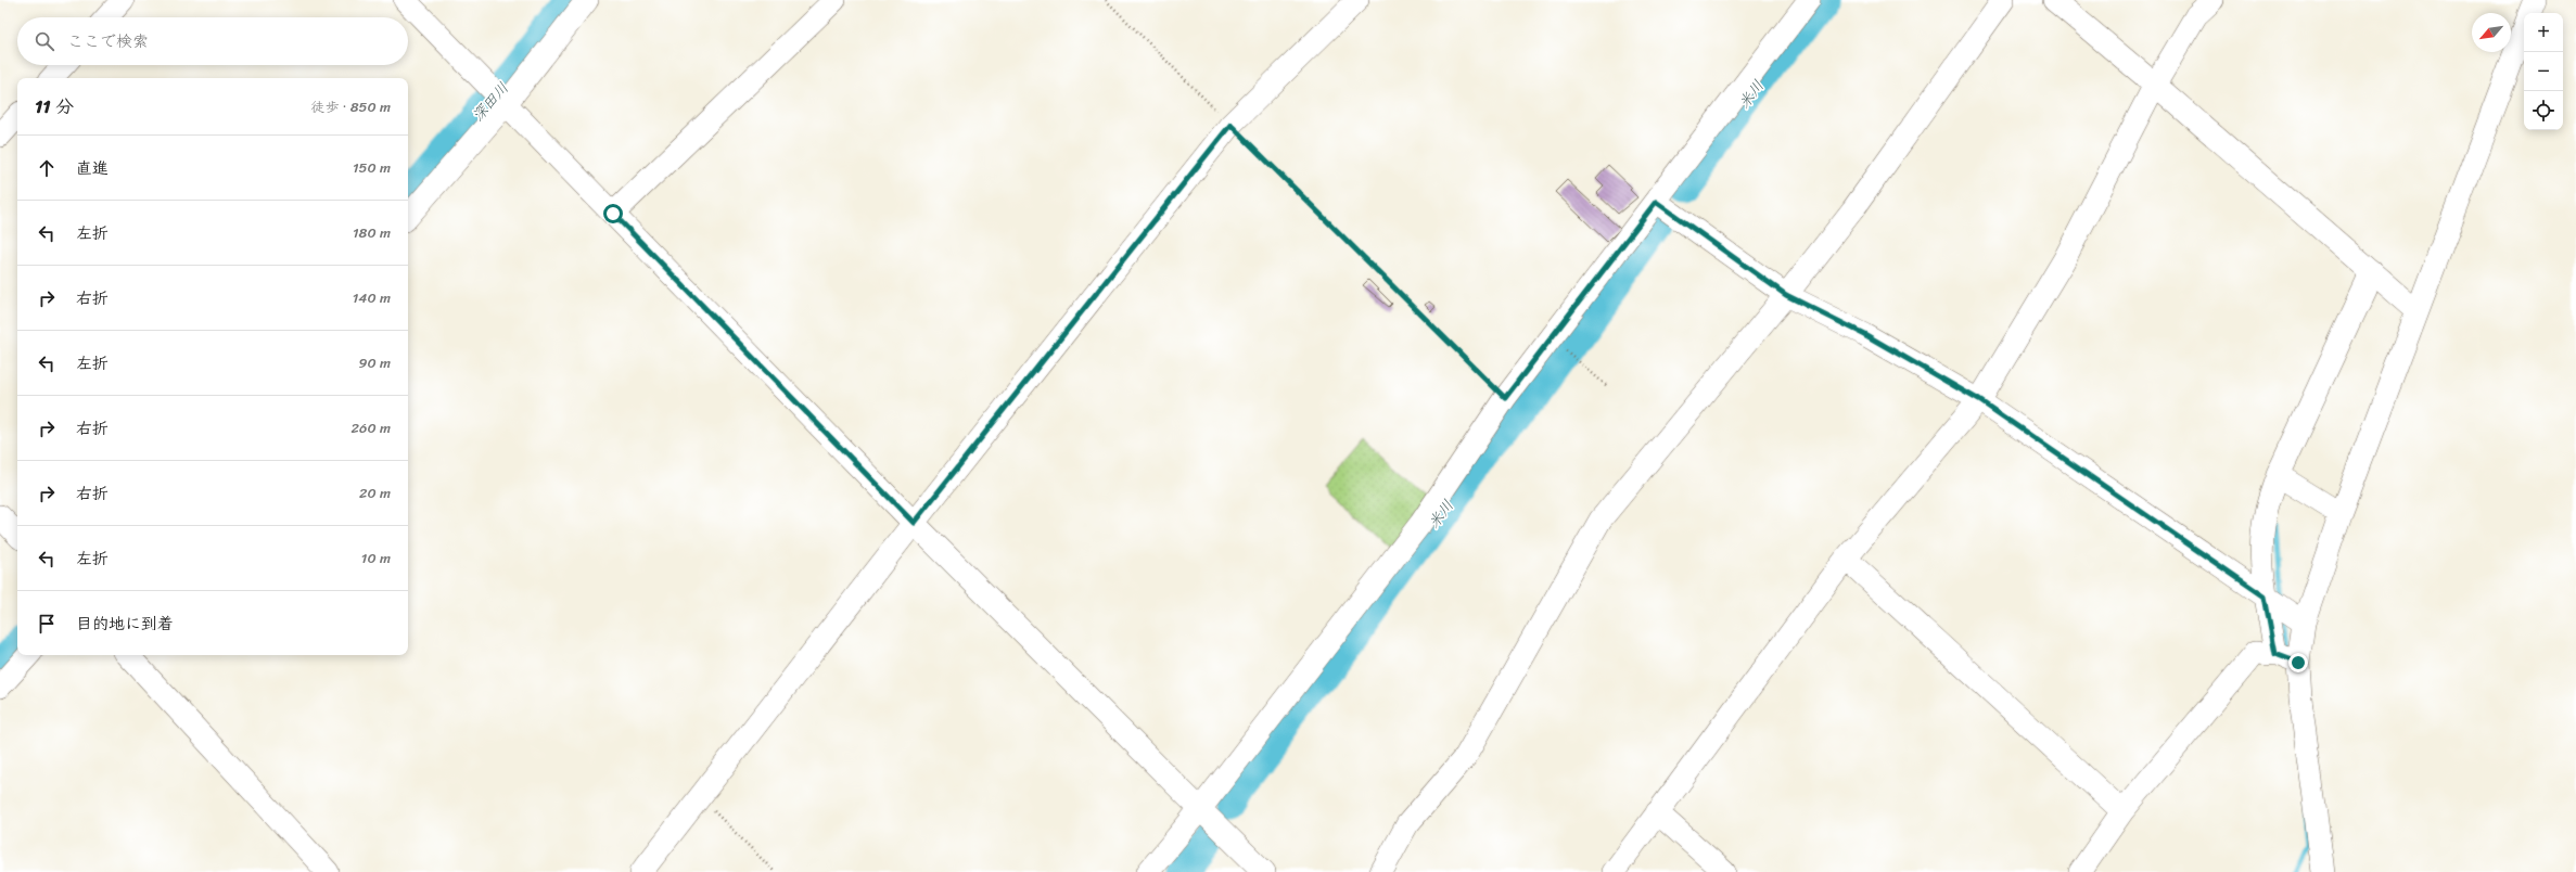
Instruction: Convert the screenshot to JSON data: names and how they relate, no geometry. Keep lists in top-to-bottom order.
{
  "water": ["米川", "深田川"],
  "north": "bottom left",
  "page": {
    "map_buttons": ["+", "−"],
    "search": "ここで検索",
    "heading": ["11 分", "徒歩 · 850 m"],
    "list": [
      ["直進", "150 m"],
      ["左折", "180 m"],
      ["右折", "140 m"],
      ["左折", "90 m"],
      ["右折", "260 m"],
      ["右折", "20 m"],
      ["左折", "10 m"],
      "目的地に到着"
    ]
  }
}
